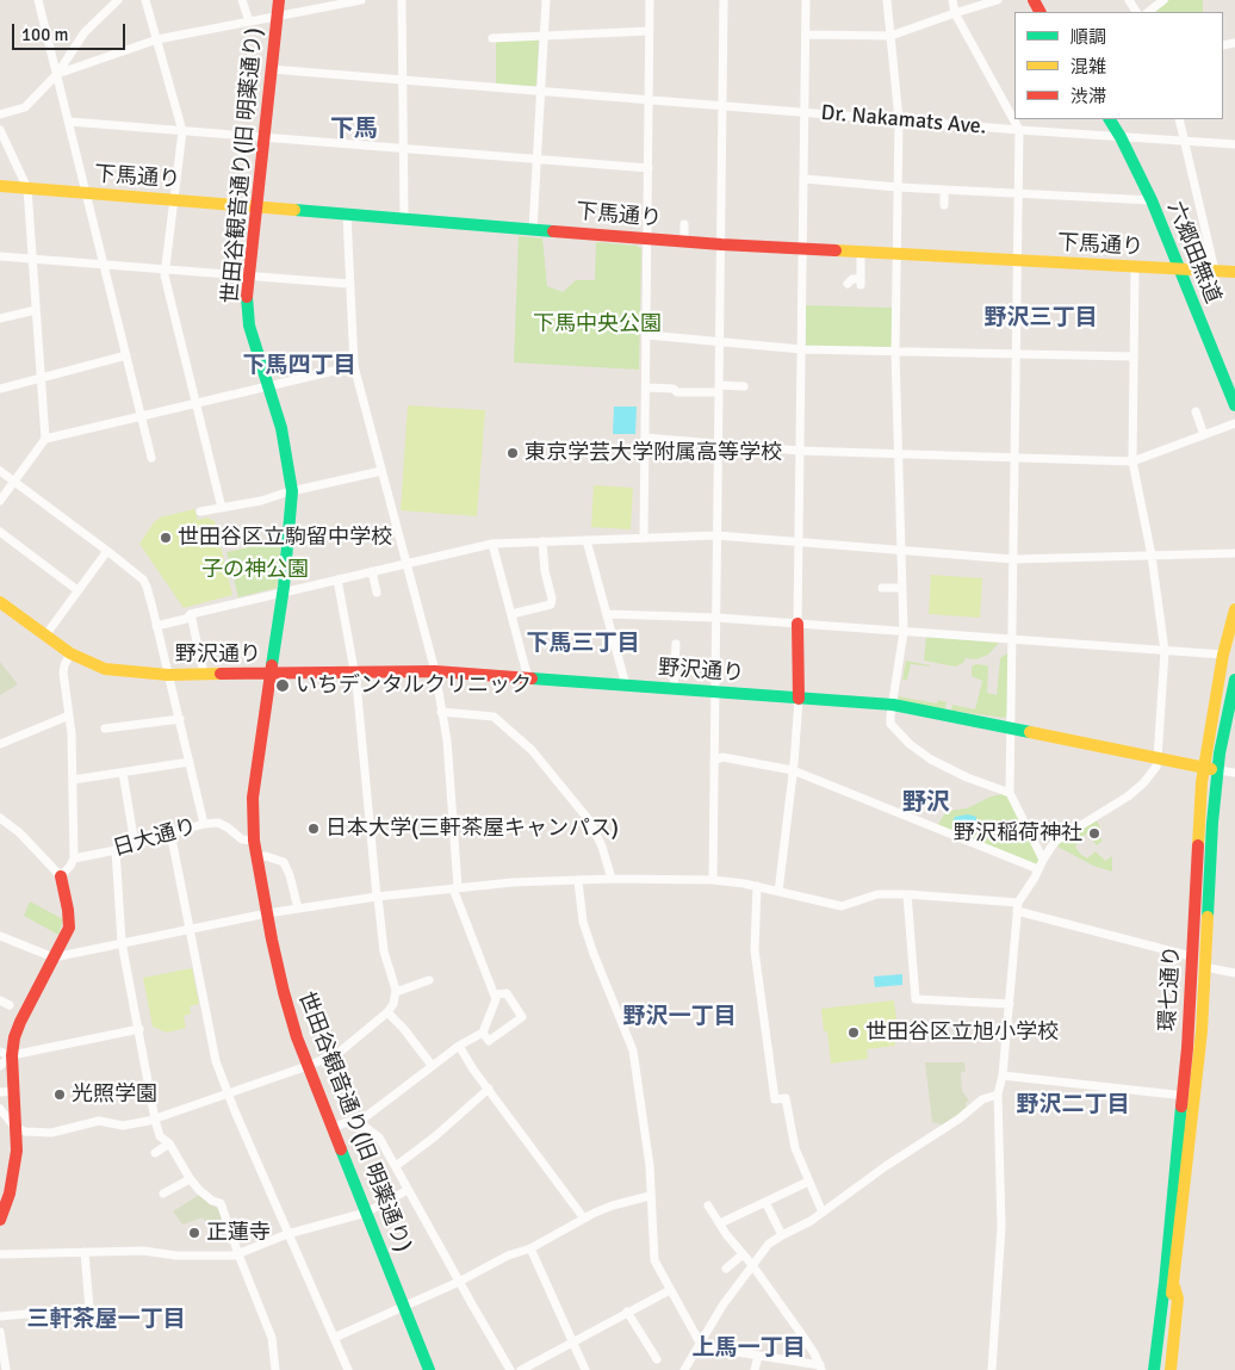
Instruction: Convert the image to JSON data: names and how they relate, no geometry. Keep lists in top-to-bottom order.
{
  "streets": {
    "street": [
      "Dr. Nakamats Ave.",
      "世田谷観音通り(旧 明薬通り)",
      "下馬通り",
      "六郷田無道",
      "野沢通り",
      "日大通り",
      "環七通り"
    ]
  },
  "crossings": [
    ["Dr. Nakamats Ave.", "世田谷観音通り(旧 明薬通り)"],
    ["Dr. Nakamats Ave.", "六郷田無道"],
    ["世田谷観音通り(旧 明薬通り)", "下馬通り"],
    ["世田谷観音通り(旧 明薬通り)", "野沢通り"],
    ["世田谷観音通り(旧 明薬通り)", "日大通り"],
    ["下馬通り", "六郷田無道"],
    ["野沢通り", "環七通り"]
  ],
  "districts": [
    "下馬",
    "野沢三丁目",
    "下馬四丁目",
    "下馬三丁目",
    "野沢",
    "野沢一丁目",
    "野沢二丁目",
    "三軒茶屋一丁目",
    "上馬一丁目"
  ],
  "parks": ["下馬中央公園", "子の神公園"],
  "places": [
    "東京学芸大学附属高等学校",
    "世田谷区立駒留中学校",
    "いちデンタルクリニック",
    "日本大学(三軒茶屋キャンパス)",
    "野沢稲荷神社",
    "世田谷区立旭小学校",
    "光照学園",
    "正蓮寺"
  ],
  "legend": ["順調", "混雑", "渋滞"],
  "scale_bar": "100 m"
}
